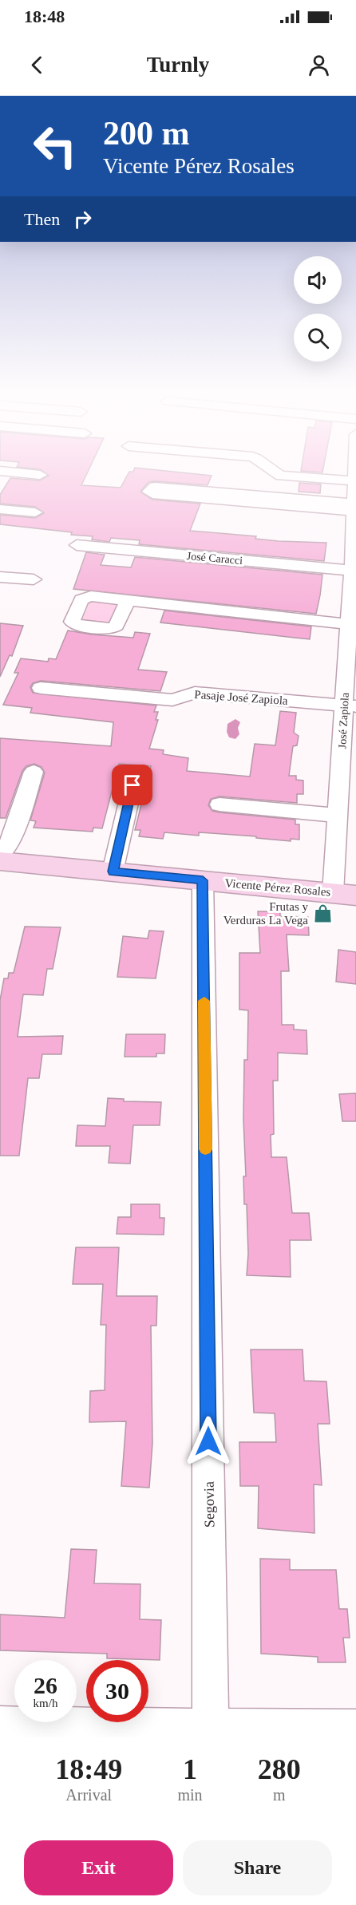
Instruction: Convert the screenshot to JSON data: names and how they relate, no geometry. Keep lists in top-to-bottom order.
{
  "streets": {
    "street": [
      "José Caracci",
      "Pasaje José Zapiola",
      "José Zapiola",
      "Vicente Pérez Rosales",
      "Segovia"
    ]
  },
  "crossings": [
    ["José Caracci", "José Zapiola"],
    ["Pasaje José Zapiola", "José Zapiola"],
    ["José Zapiola", "Vicente Pérez Rosales"],
    ["Vicente Pérez Rosales", "Segovia"]
  ],
  "places": {
    "shop": ["Frutas y Verduras La Vega"]
  },
  "page": {
    "status": "18:48",
    "header": "Turnly",
    "turn": ["200 m", "Vicente Pérez Rosales"],
    "then": "Then",
    "speed": "26 km/h",
    "limit": "30",
    "eta": [
      "18:49",
      "Arrival",
      "1",
      "min",
      "280",
      "m"
    ],
    "buttons": ["Exit", "Share"]
  }
}
